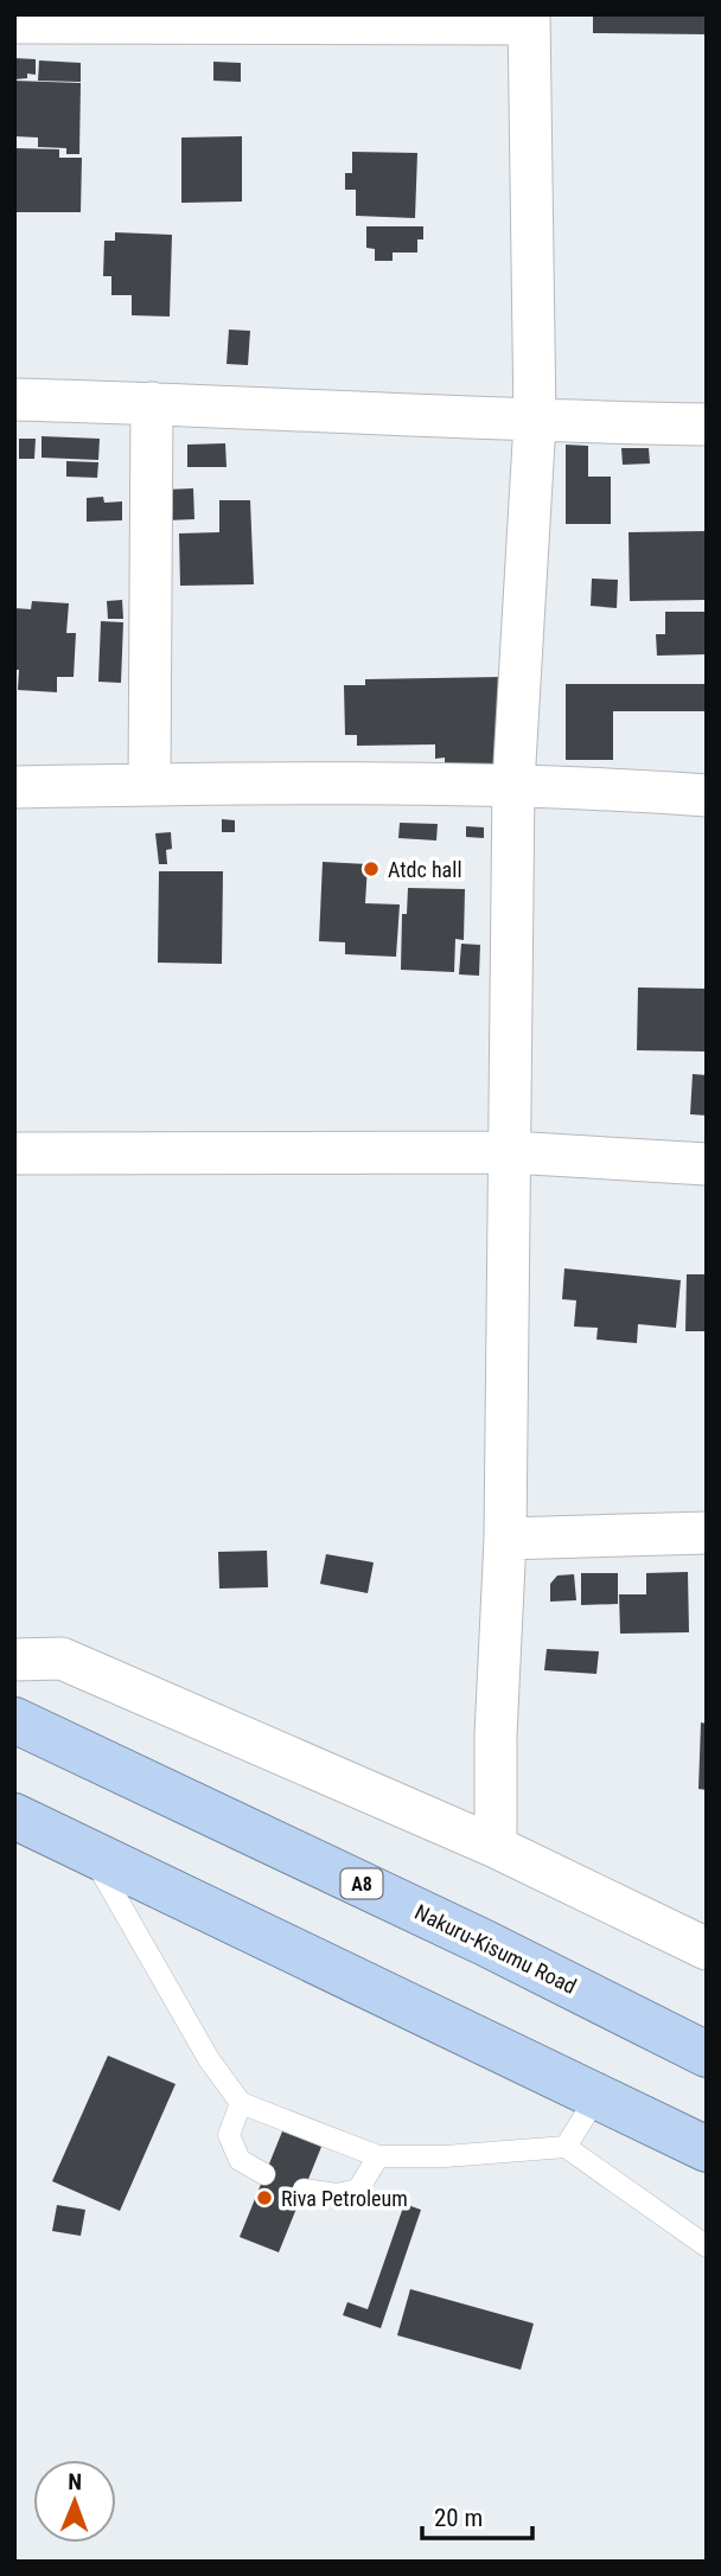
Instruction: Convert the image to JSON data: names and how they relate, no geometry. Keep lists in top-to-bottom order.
{
  "streets": {
    "highway": ["A8", "Nakuru-Kisumu Road"]
  },
  "places": ["Atdc hall", "Riva Petroleum"],
  "scale_bar": "20 m",
  "north": "top"
}
